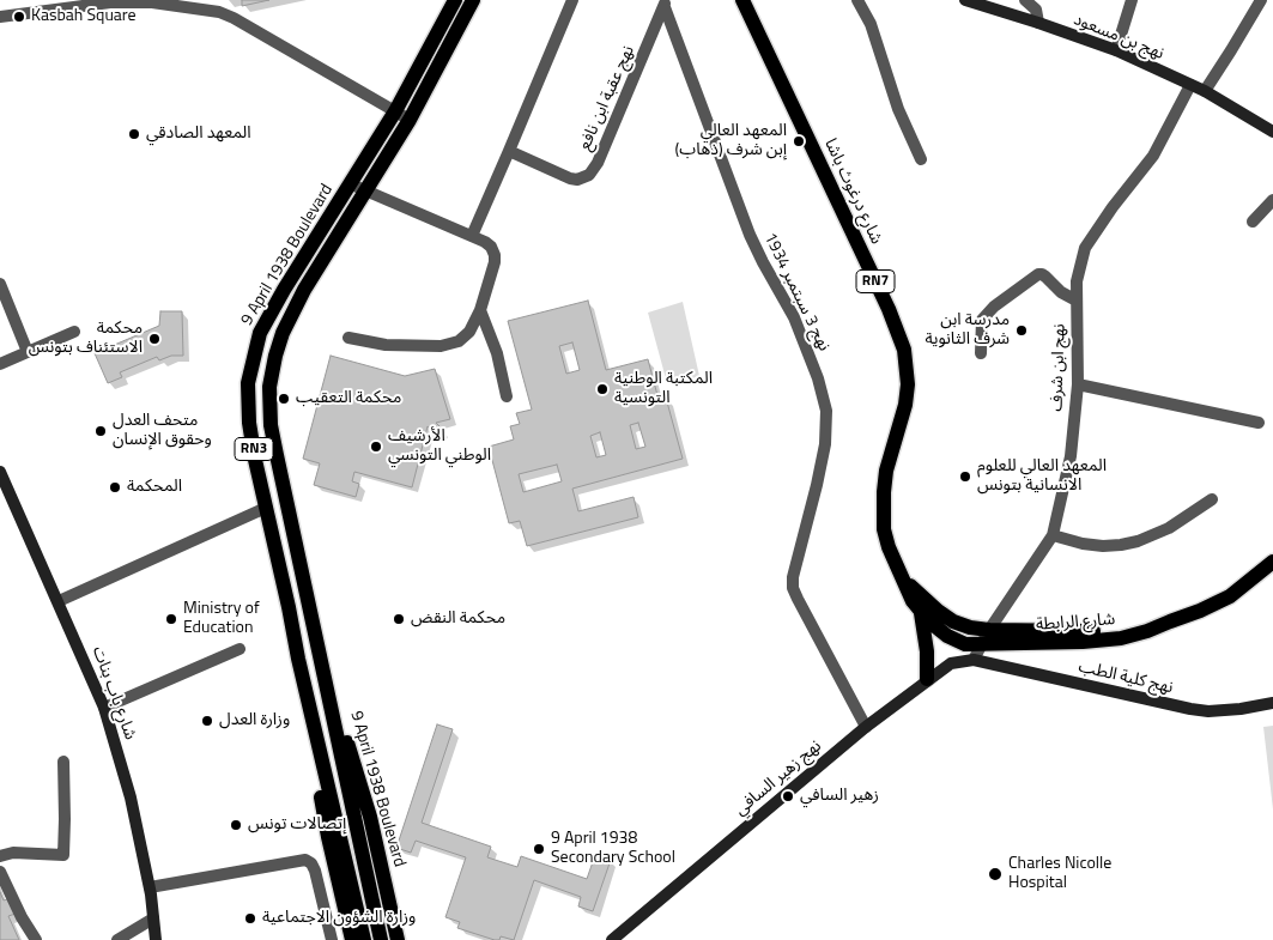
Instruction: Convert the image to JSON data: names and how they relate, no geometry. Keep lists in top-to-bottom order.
{
  "streets": {
    "main road": [
      "شارع درغوث باشا",
      "9 April 1938 Boulevard",
      "RN7",
      "RN3",
      "شارع الرابطة"
    ],
    "street": [
      "نهج بن مسعود",
      "نهج عقبة ابن نافع",
      "نهج 3 سبتمبر 1934",
      "نهج ابن شرف",
      "نهج كلية الطب",
      "شارع باب بنات",
      "نهج زهير السافي"
    ]
  },
  "crossings": [
    ["نهج بن مسعود", "نهج ابن شرف"],
    ["نهج عقبة ابن نافع", "نهج 3 سبتمبر 1934"],
    ["شارع درغوث باشا", "نهج ابن شرف"],
    ["شارع درغوث باشا", "شارع الرابطة"],
    ["نهج 3 سبتمبر 1934", "نهج زهير السافي"],
    ["نهج ابن شرف", "شارع الرابطة"],
    ["نهج ابن شرف", "نهج كلية الطب"],
    ["نهج ابن شرف", "نهج زهير السافي"],
    ["نهج كلية الطب", "نهج زهير السافي"]
  ],
  "places": [
    "Kasbah Square",
    "المعهد الصادقي",
    "المعهد العالي إبن شرف (ذهاب)",
    "مدرسة ابن شرف الثانوية",
    "محكمة الاستئناف بتونس",
    "المكتبة الوطنية التونسية",
    "محكمة التعقيب",
    "متحف العدل وحقوق الإنسان",
    "الأرشيف الوطني التونسي",
    "المعهد العالي للعلوم الانسانية بتونس",
    "المحكمة",
    "Ministry of Education",
    "محكمة النقض",
    "وزارة العدل",
    "زهير السافي",
    "إتصالات تونس",
    "9 April 1938 Secondary School",
    "Charles Nicolle Hospital",
    "وزارة الشؤون الاجتماعية"
  ]
}
